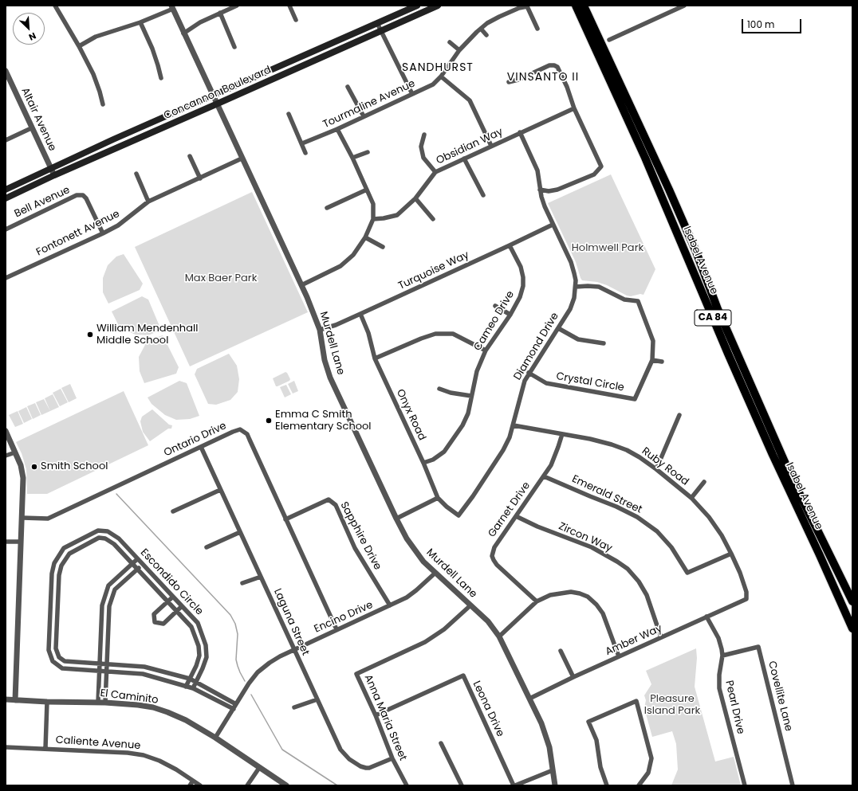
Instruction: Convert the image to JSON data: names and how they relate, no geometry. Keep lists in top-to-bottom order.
{
  "streets": {
    "highway": ["Isabel Avenue", "CA 84"],
    "main road": ["Concannon Boulevard"],
    "street": [
      "Tourmaline Avenue",
      "Altair Avenue",
      "Obsidian Way",
      "Bell Avenue",
      "Fontonett Avenue",
      "Turquoise Way",
      "Cameo Drive",
      "Murdell Lane",
      "Diamond Drive",
      "Crystal Circle",
      "Onyx Road",
      "Ontario Drive",
      "Ruby Road",
      "Emerald Street",
      "Garnet Drive",
      "Sapphire Drive",
      "Zircon Way",
      "Escondido Circle",
      "Encino Drive",
      "Laguna Street",
      "Amber Way",
      "Covellite Lane",
      "El Caminito",
      "Pearl Drive",
      "Leona Drive",
      "Anna Maria Street",
      "Caliente Avenue"
    ]
  },
  "crossings": [
    ["Concannon Boulevard", "Altair Avenue"],
    ["Concannon Boulevard", "Murdell Lane"],
    ["Bell Avenue", "Fontonett Avenue"],
    ["Fontonett Avenue", "Murdell Lane"],
    ["Turquoise Way", "Cameo Drive"],
    ["Turquoise Way", "Murdell Lane"],
    ["Turquoise Way", "Onyx Road"],
    ["Cameo Drive", "Onyx Road"],
    ["Murdell Lane", "Encino Drive"],
    ["Murdell Lane", "Amber Way"],
    ["Murdell Lane", "Anna Maria Street"],
    ["Diamond Drive", "Crystal Circle"],
    ["Diamond Drive", "Onyx Road"],
    ["Diamond Drive", "Ruby Road"],
    ["Ontario Drive", "Sapphire Drive"],
    ["Ontario Drive", "Encino Drive"],
    ["Ontario Drive", "Laguna Street"],
    ["Ruby Road", "Emerald Street"],
    ["Ruby Road", "Garnet Drive"],
    ["Ruby Road", "Amber Way"],
    ["Emerald Street", "Garnet Drive"],
    ["Garnet Drive", "Zircon Way"],
    ["Sapphire Drive", "Encino Drive"],
    ["Zircon Way", "Amber Way"],
    ["Escondido Circle", "Encino Drive"],
    ["Encino Drive", "Laguna Street"],
    ["Encino Drive", "El Caminito"],
    ["Laguna Street", "Anna Maria Street"],
    ["Amber Way", "Pearl Drive"],
    ["Covellite Lane", "Pearl Drive"],
    ["Leona Drive", "Anna Maria Street"]
  ],
  "districts": ["SANDHURST", "VINSANTO II"],
  "parks": ["Holmwell Park", "Max Baer Park", "Pleasure Island Park"],
  "places": ["William Mendenhall Middle School", "Emma C Smith Elementary School", "Smith School"],
  "scale_bar": "100 m",
  "north": "bottom right"
}
